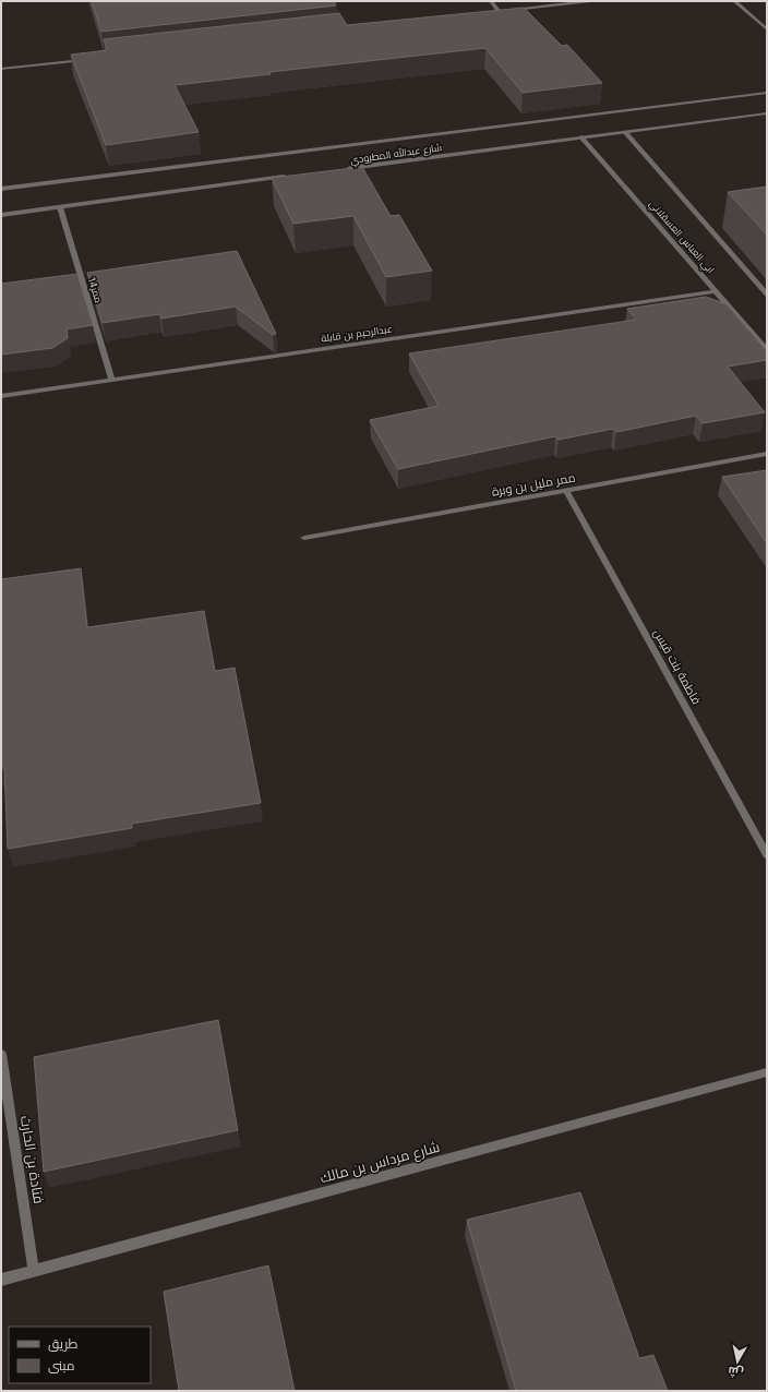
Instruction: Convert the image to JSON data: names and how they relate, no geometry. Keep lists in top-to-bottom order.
{
  "streets": {
    "street": [
      "شارع عبدالله المطرودي",
      "ابي العباس العسقلاني",
      "ممر14",
      "عبدالرحيم بن قابلة",
      "ممر مليل بن وبرة",
      "فاطمة بنت قيس",
      "فتادة بن الحارث",
      "شارع مرداس بن مالك"
    ]
  },
  "crossings": [
    ["شارع عبدالله المطرودي", "ابي العباس العسقلاني"],
    ["ابي العباس العسقلاني", "عبدالرحيم بن قابلة"],
    ["ممر14", "عبدالرحيم بن قابلة"],
    ["ممر مليل بن وبرة", "فاطمة بنت قيس"],
    ["فتادة بن الحارث", "شارع مرداس بن مالك"]
  ],
  "legend": ["طريق", "مبنى"],
  "north": "bottom"
}
